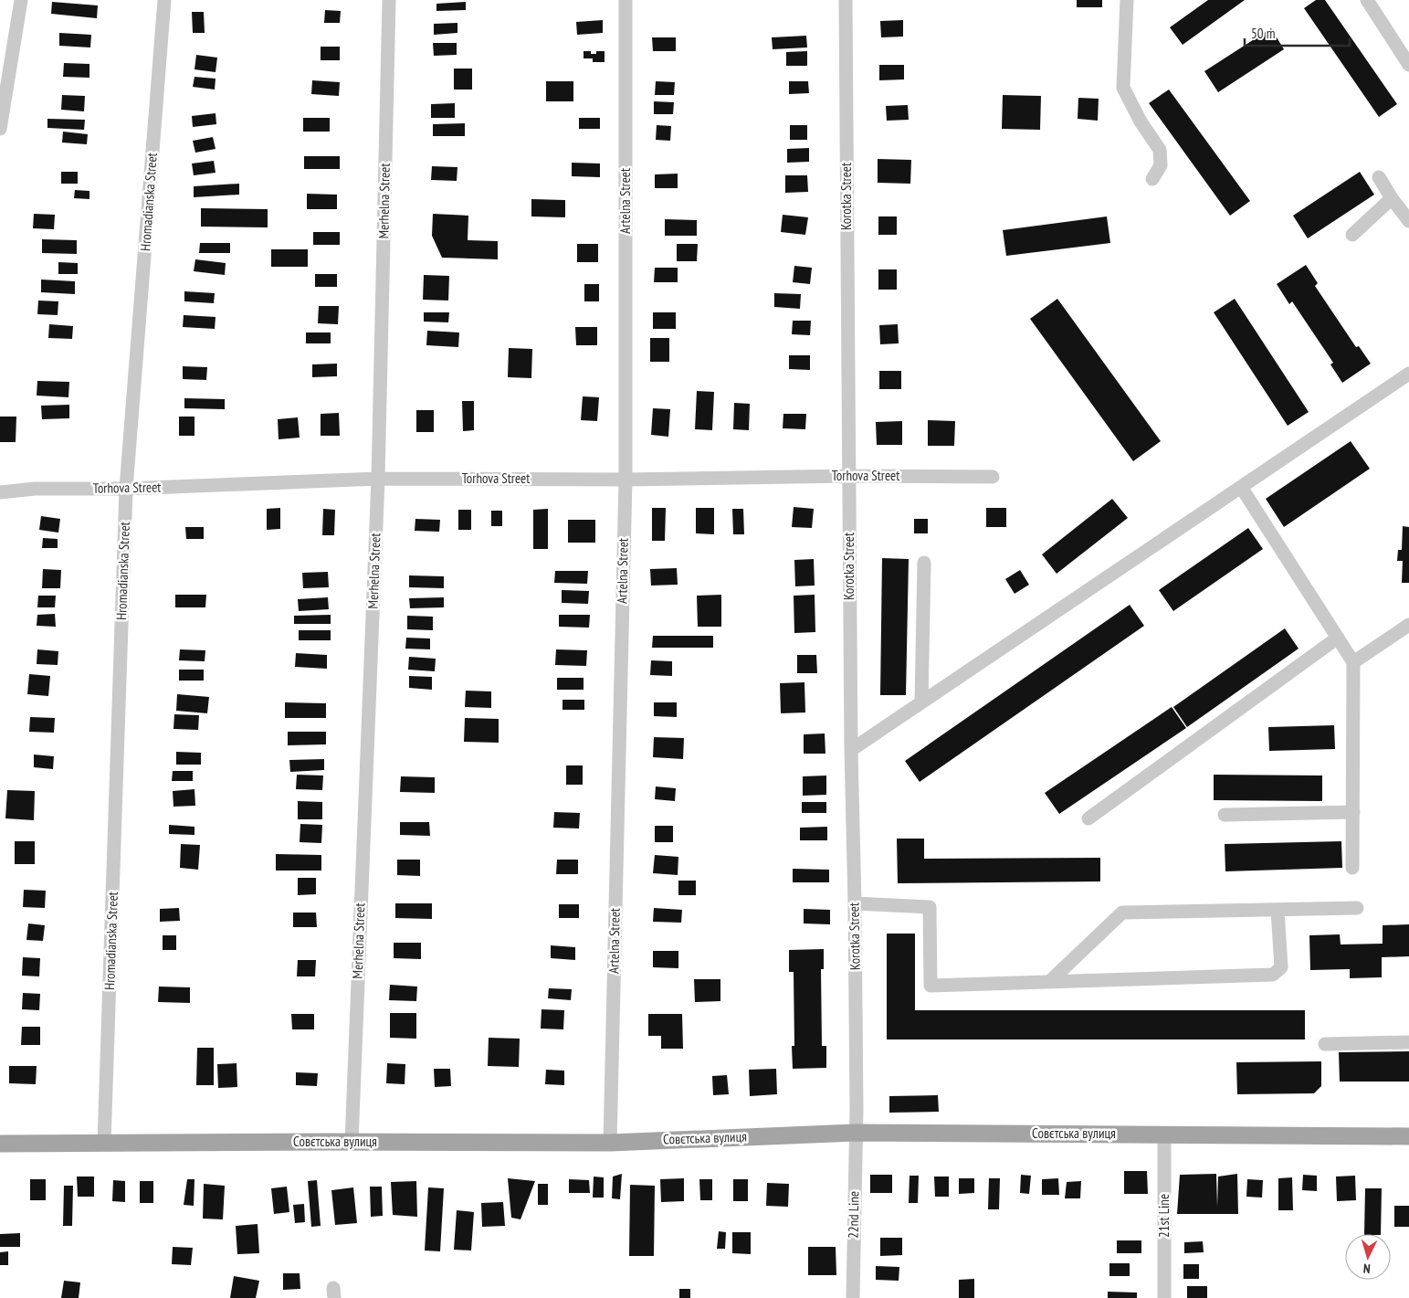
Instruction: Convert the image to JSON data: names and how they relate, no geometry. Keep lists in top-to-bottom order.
{
  "streets": {
    "main road": ["Совєтська вулиця"],
    "street": [
      "Korotka Street",
      "Merhelna Street",
      "Artelna Street",
      "Hromadianska Street",
      "Torhova Street",
      "22nd Line",
      "21st Line"
    ]
  },
  "crossings": [
    ["Korotka Street", "Torhova Street"],
    ["Korotka Street", "Совєтська вулиця"],
    ["Korotka Street", "22nd Line"],
    ["Merhelna Street", "Torhova Street"],
    ["Merhelna Street", "Совєтська вулиця"],
    ["Artelna Street", "Torhova Street"],
    ["Artelna Street", "Совєтська вулиця"],
    ["Hromadianska Street", "Torhova Street"],
    ["Hromadianska Street", "Совєтська вулиця"],
    ["Совєтська вулиця", "22nd Line"],
    ["Совєтська вулиця", "21st Line"]
  ],
  "scale_bar": "50 m",
  "north": "bottom"
}
